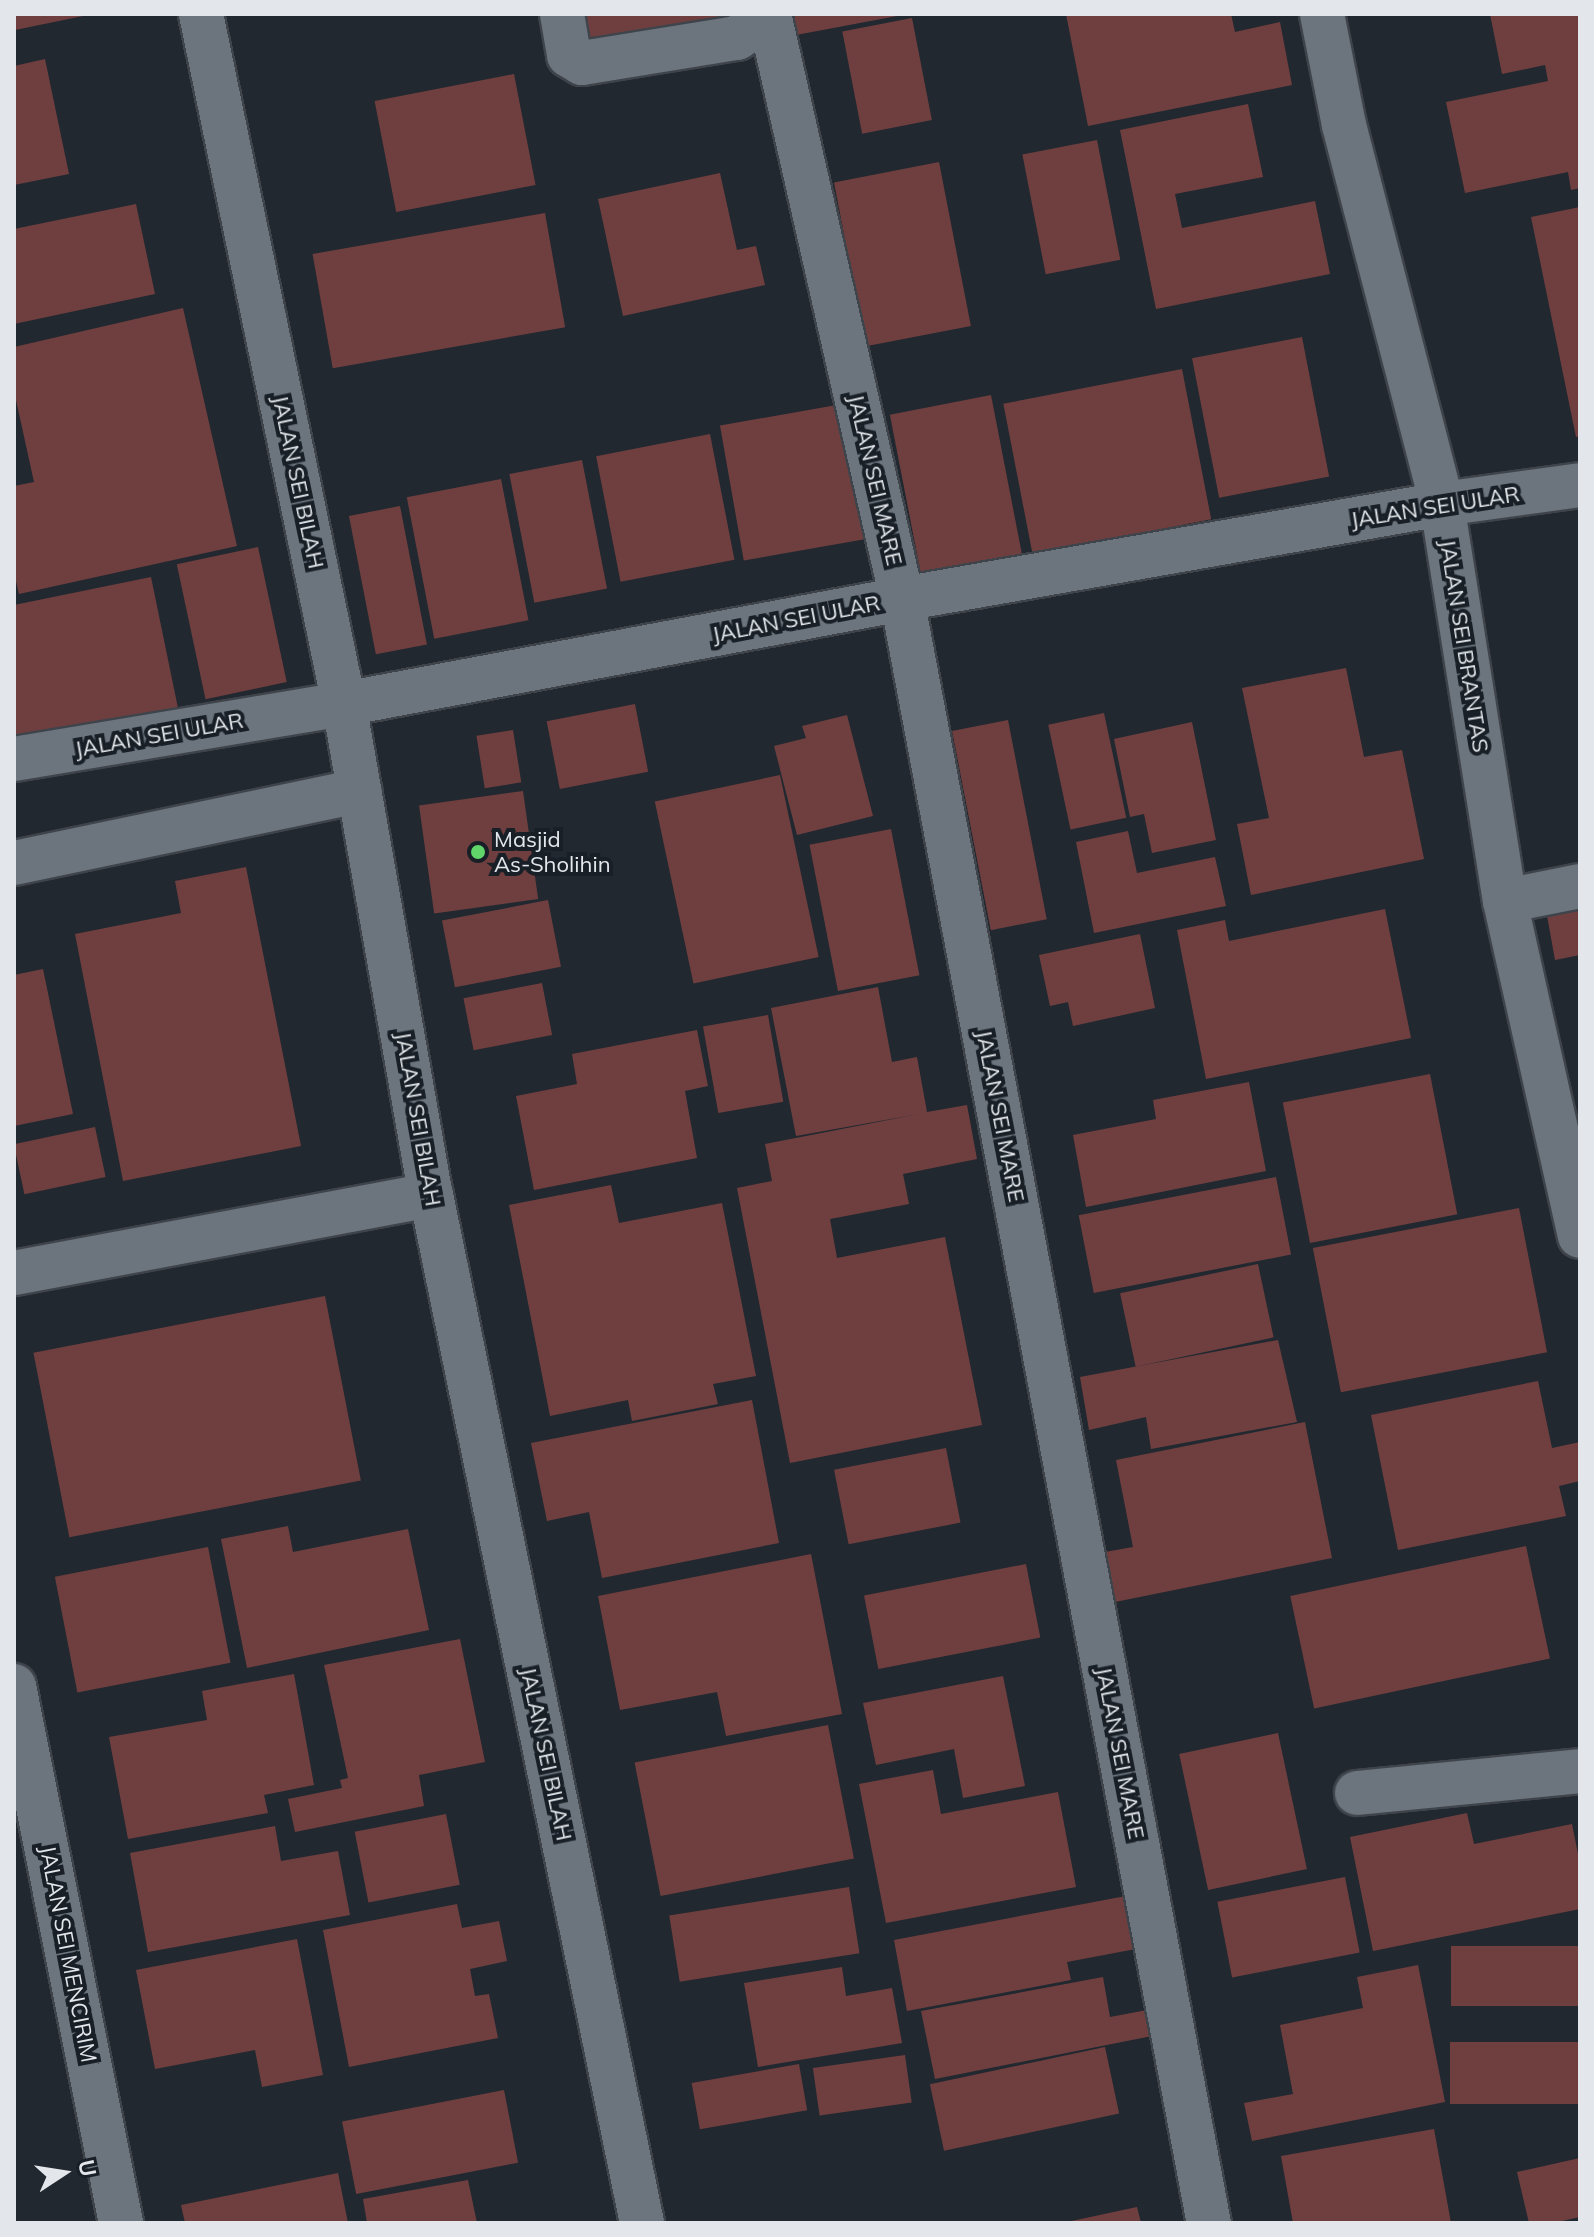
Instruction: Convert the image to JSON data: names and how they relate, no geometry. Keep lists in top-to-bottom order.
{
  "streets": {
    "street": [
      "JALAN SEI MARE",
      "JALAN SEI BILAH",
      "JALAN SEI ULAR",
      "JALAN SEI BRANTAS",
      "JALAN SEI MENCIRIM"
    ]
  },
  "crossings": [
    ["JALAN SEI MARE", "JALAN SEI ULAR"],
    ["JALAN SEI BILAH", "JALAN SEI ULAR"],
    ["JALAN SEI ULAR", "JALAN SEI BRANTAS"]
  ],
  "places": ["Masjid As-Sholihin"],
  "north": "right"
}
